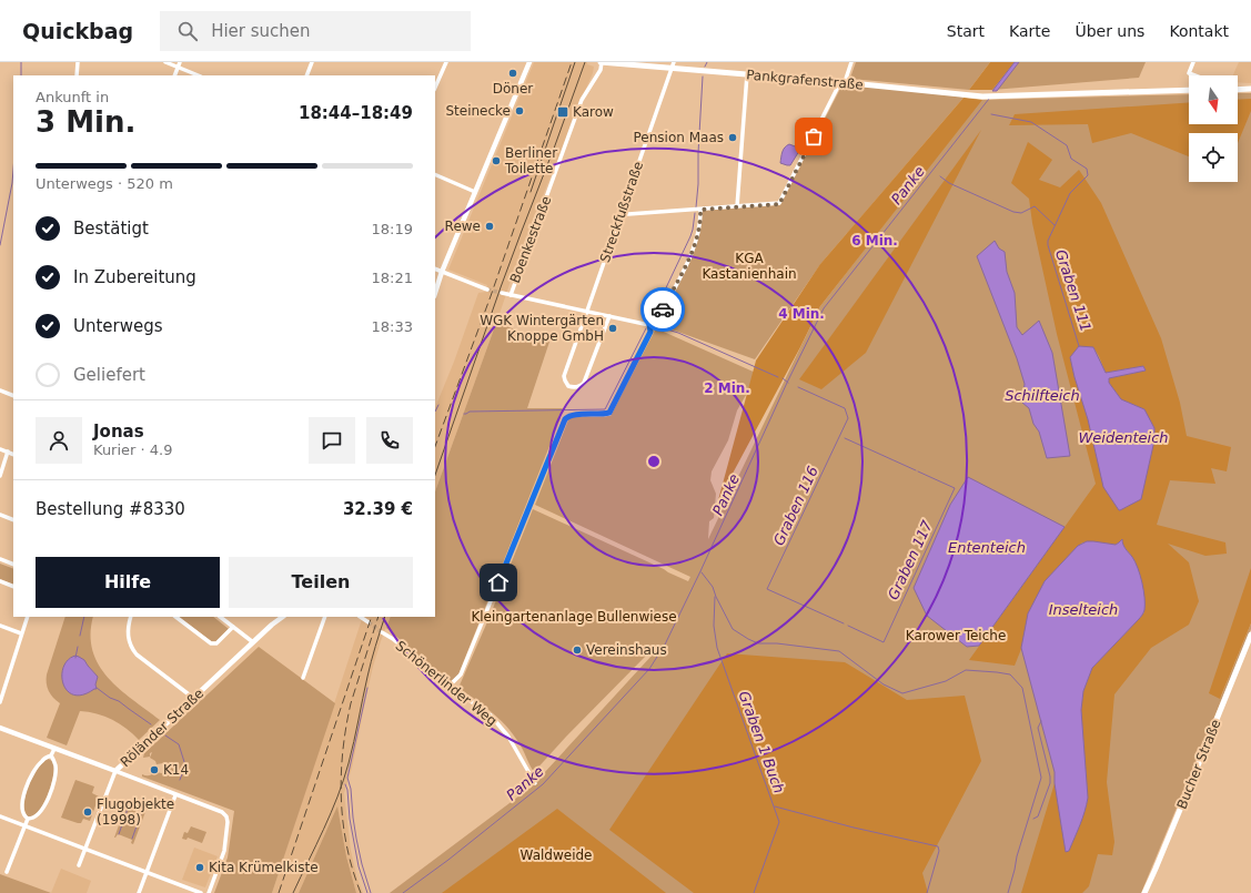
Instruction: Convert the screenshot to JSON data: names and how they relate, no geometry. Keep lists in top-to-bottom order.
{
  "streets": {
    "main road": ["Pankgrafenstraße", "Bucher Straße"],
    "street": [
      "Streckfußstraße",
      "Boenkestraße",
      "Schönerlinder Weg",
      "Röländer Straße"
    ]
  },
  "crossings": [
    ["Pankgrafenstraße", "Streckfußstraße"],
    ["Pankgrafenstraße", "Boenkestraße"]
  ],
  "water": [
    "Panke",
    "Graben 111",
    "Schilfteich",
    "Weidenteich",
    "Graben 116",
    "Ententeich",
    "Graben 117",
    "Inselteich",
    "Graben 1 Buch"
  ],
  "parks": [
    "KGA Kastanienhain",
    "Kleingartenanlage Bullenwiese",
    "Karower Teiche",
    "Waldweide"
  ],
  "places": {
    "other": [
      "Döner",
      "Steinecke",
      "Pension Maas",
      "Berliner Toilette",
      "Rewe",
      "WGK Wintergärten Knoppe GmbH",
      "Vereinshaus",
      "K14",
      "Flugobjekte (1998)",
      "Kita Krümelkiste"
    ],
    "transit": ["Karow"]
  },
  "north": "bottom",
  "page": {
    "header": "Quickbag",
    "search": "Hier suchen",
    "nav": [
      "Start",
      "Karte",
      "Über uns",
      "Kontakt"
    ],
    "heading": ["3 Min.", "Ankunft in", "18:44–18:49"],
    "panel": [
      "Jonas",
      "Kurier · 4.9",
      "Bestellung #8330",
      "32.39 €"
    ],
    "bar": "Unterwegs · 520 m",
    "list": [
      ["Bestätigt", "18:19"],
      ["In Zubereitung", "18:21"],
      ["Unterwegs", "18:33"],
      "Geliefert"
    ],
    "buttons": ["Hilfe", "Teilen"]
  },
  "rings": ["6 Min.", "4 Min.", "2 Min."]
}
